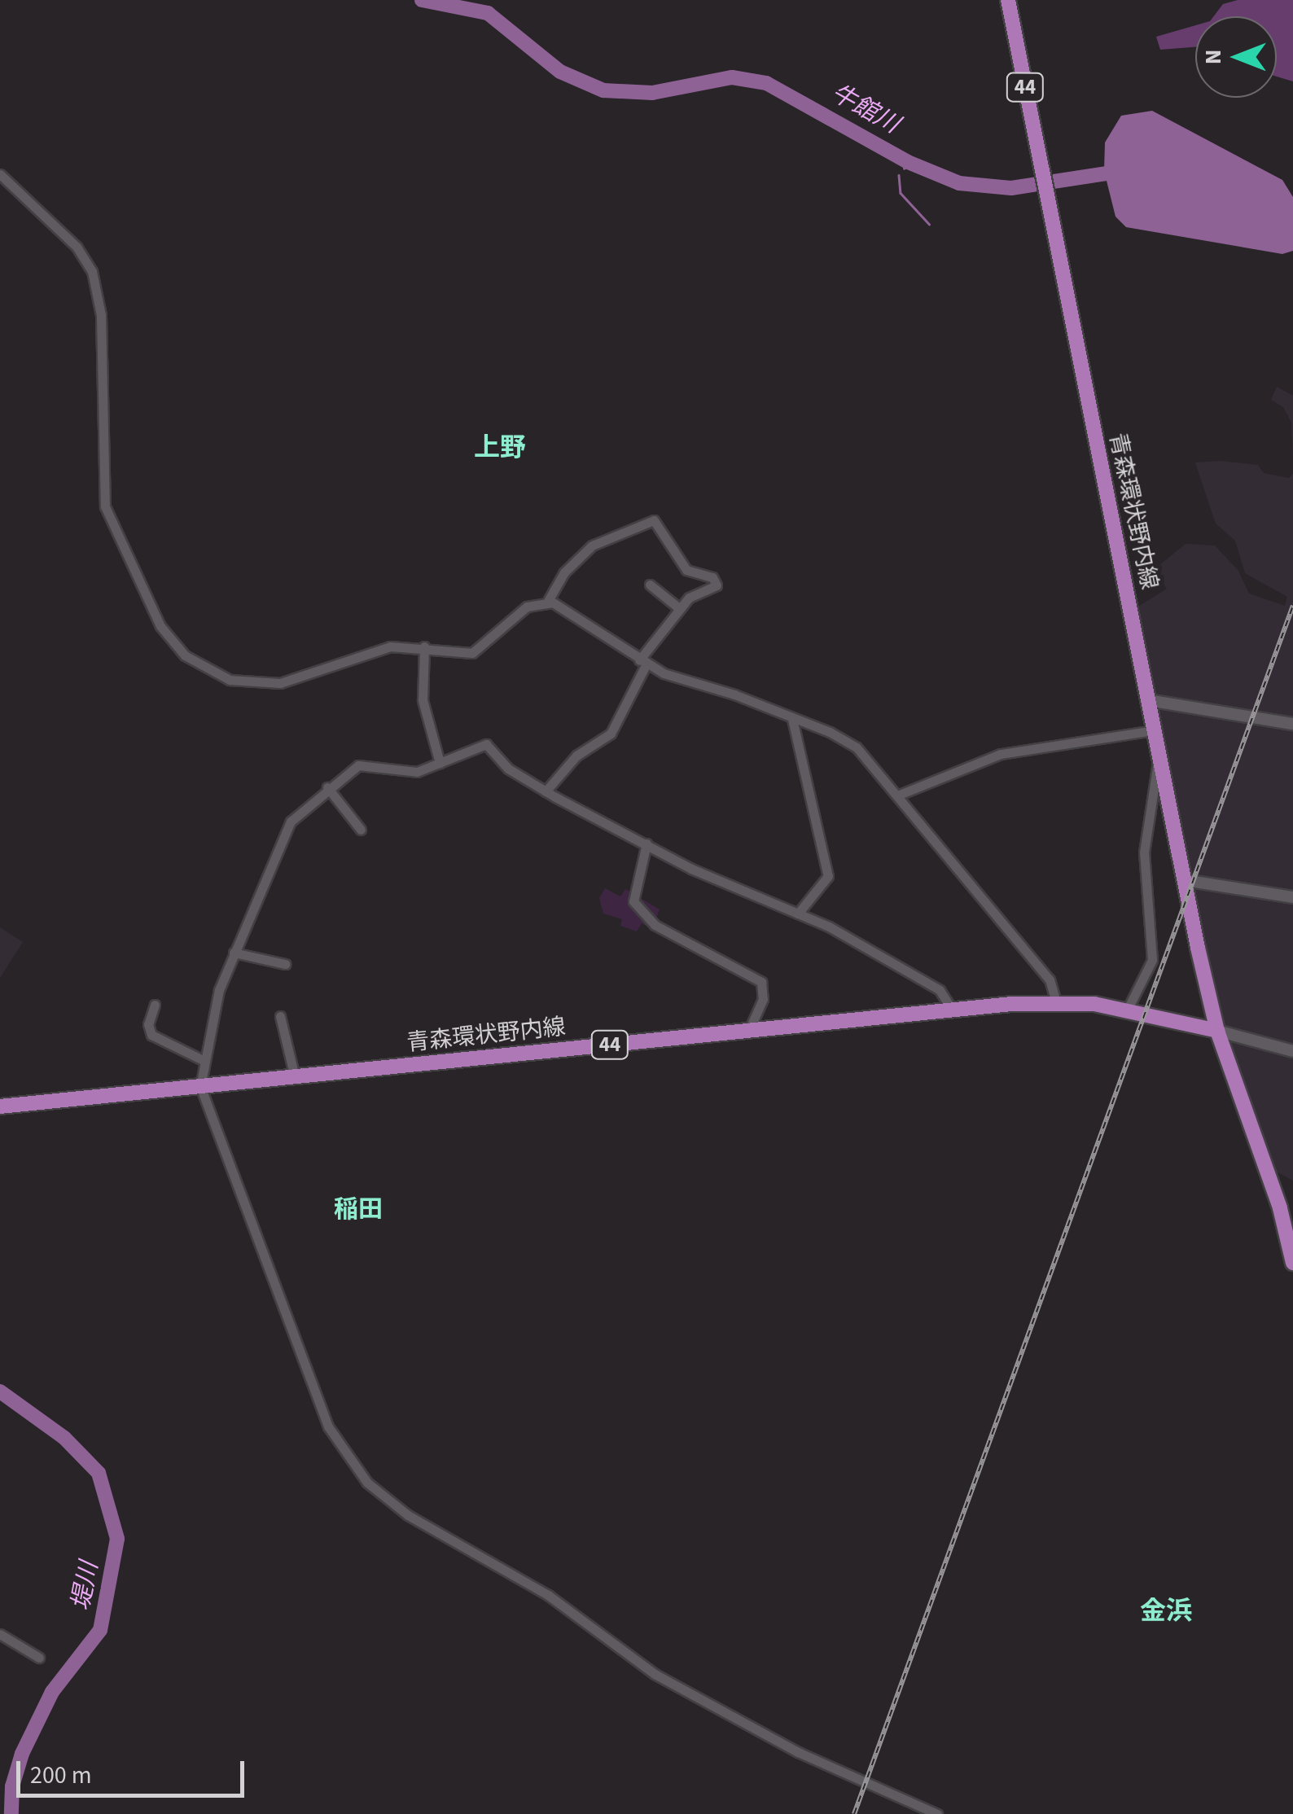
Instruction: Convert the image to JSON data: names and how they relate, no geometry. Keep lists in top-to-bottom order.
{
  "streets": {
    "main road": ["44", "青森環状野内線"]
  },
  "districts": ["上野", "稲田", "金浜"],
  "water": ["牛館川", "堤川"],
  "scale_bar": "200 m",
  "north": "left"
}
